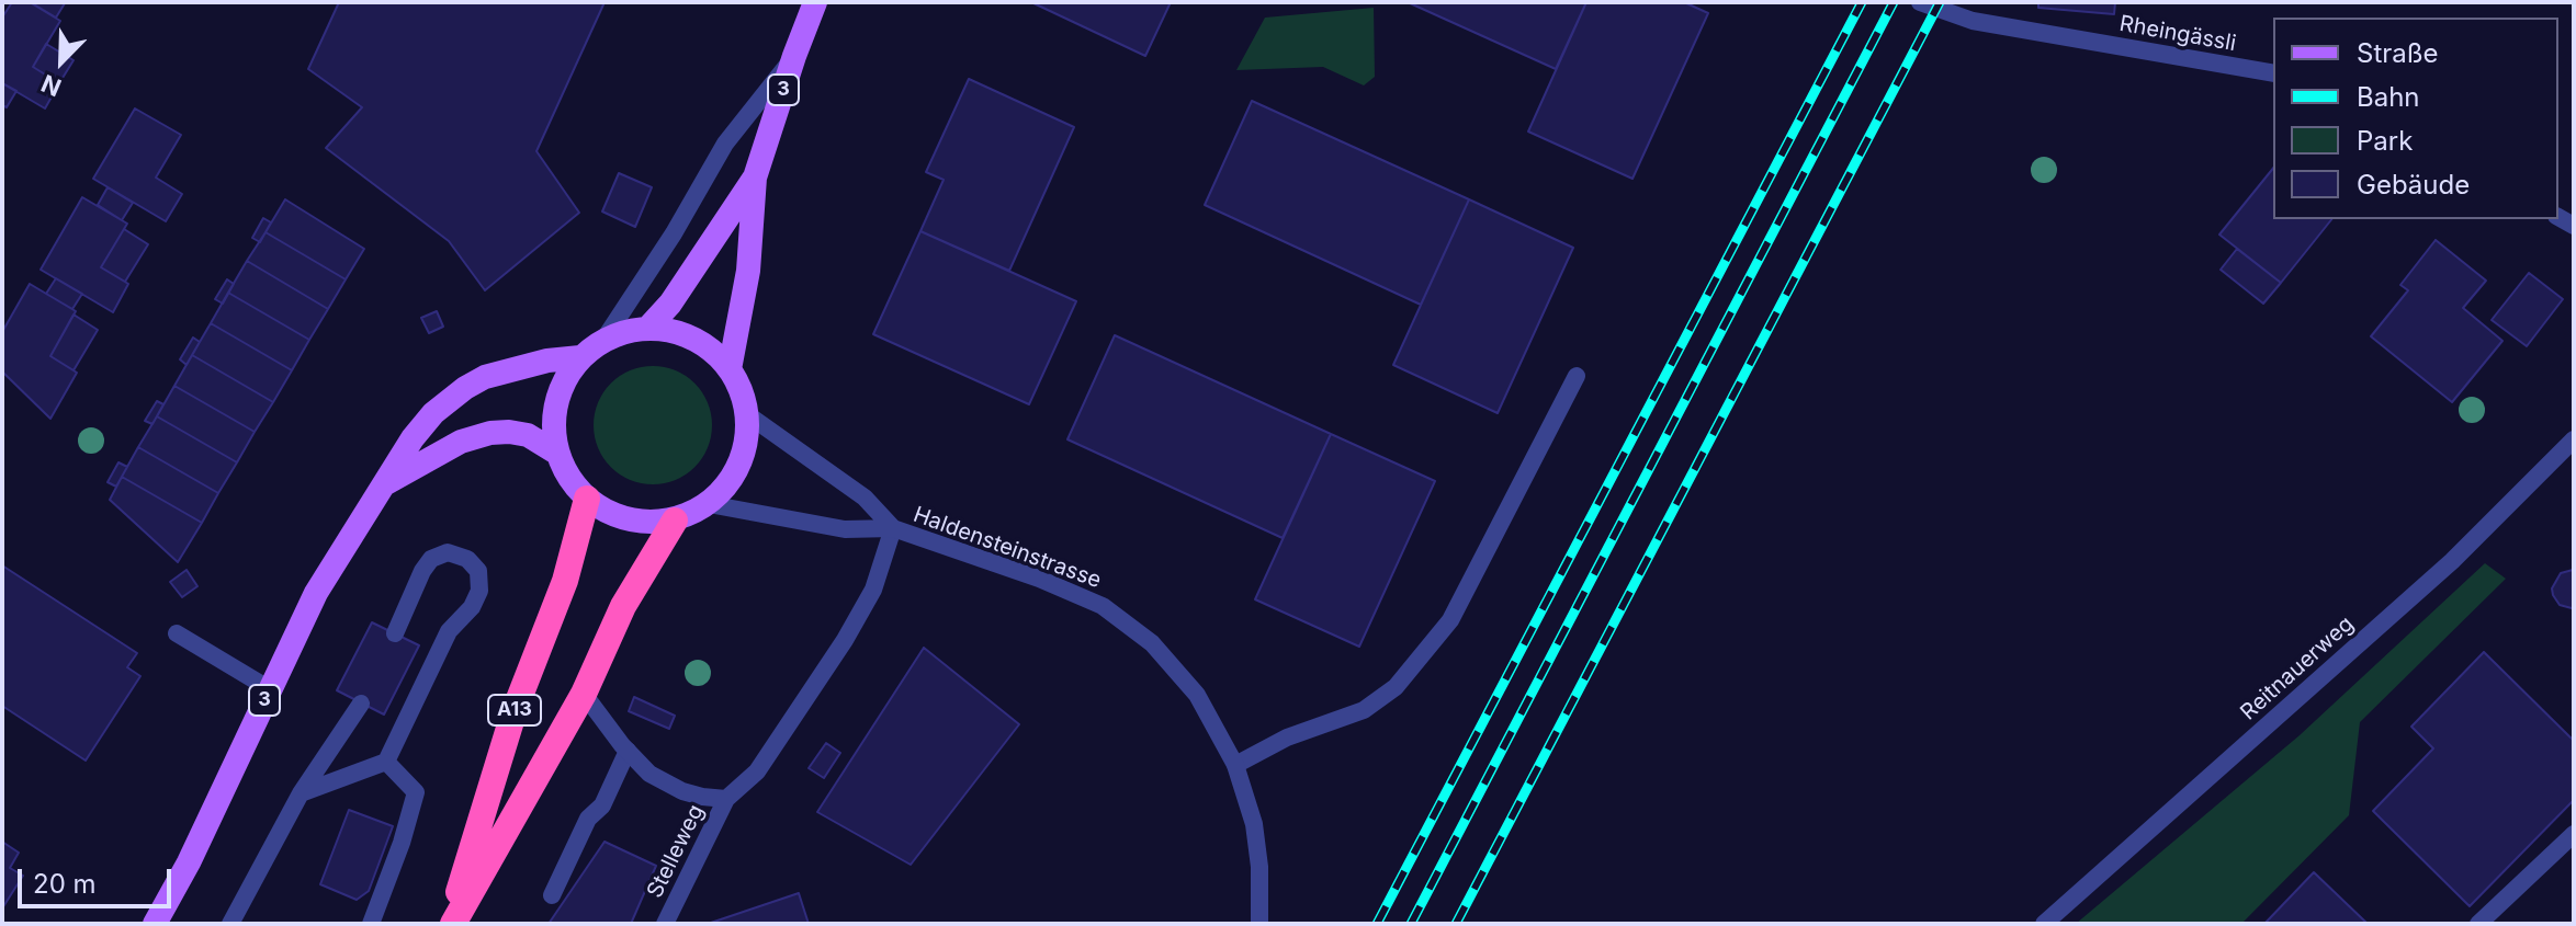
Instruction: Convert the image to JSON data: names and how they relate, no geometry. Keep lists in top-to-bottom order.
{
  "streets": {
    "highway": ["A13"],
    "main road": ["3"],
    "street": [
      "Rheingässli",
      "Haldensteinstrasse",
      "Reitnauerweg",
      "Stelleweg"
    ]
  },
  "crossings": [
    ["3", "Haldensteinstrasse"],
    ["3", "A13"],
    ["Haldensteinstrasse", "A13"]
  ],
  "legend": [
    "Straße",
    "Bahn",
    "Park",
    "Gebäude"
  ],
  "scale_bar": "20 m",
  "north": "bottom left"
}
